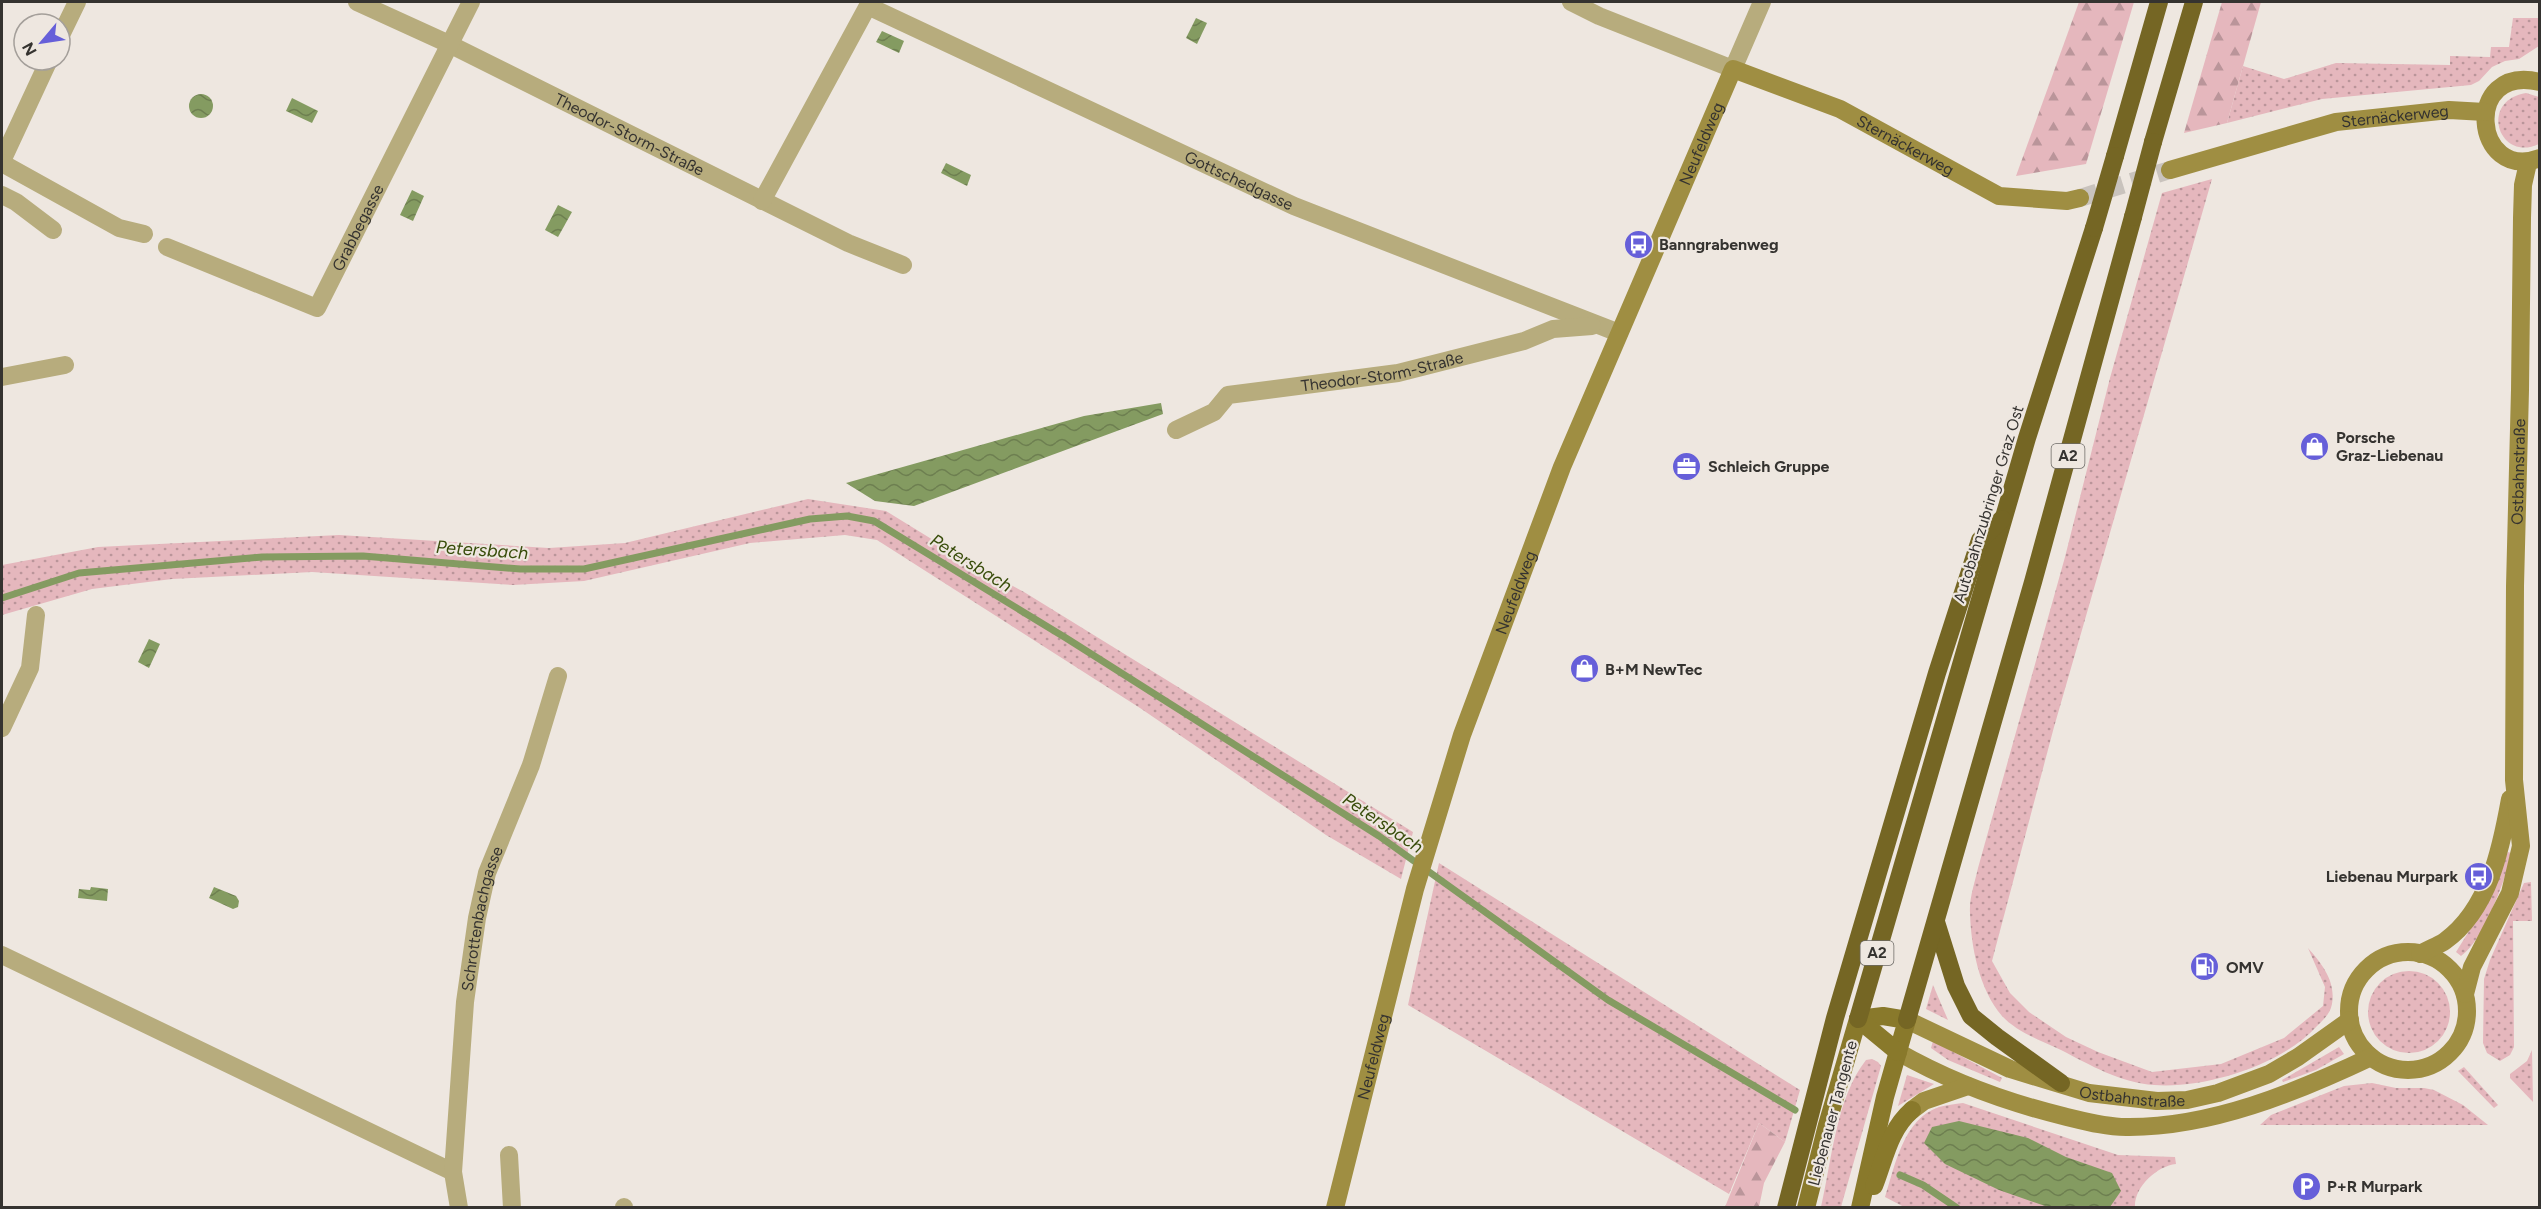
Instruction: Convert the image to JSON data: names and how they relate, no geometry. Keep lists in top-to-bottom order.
{
  "streets": {
    "highway": ["A2", "Autobahnzubringer Graz Ost"],
    "main road": [
      "Sternäckerweg",
      "Neufeldweg",
      "Ostbahnstraße",
      "Liebenauer Tangente"
    ],
    "street": [
      "Theodor-Storm-Straße",
      "Gottschedgasse",
      "Grabbegasse",
      "Schrottenbachgasse"
    ]
  },
  "crossings": [
    ["Sternäckerweg", "Neufeldweg"],
    ["Theodor-Storm-Straße", "Gottschedgasse"],
    ["Theodor-Storm-Straße", "Grabbegasse"],
    ["Neufeldweg", "Gottschedgasse"],
    ["A2", "Ostbahnstraße"],
    ["Autobahnzubringer Graz Ost", "Liebenauer Tangente"]
  ],
  "water": ["Petersbach"],
  "places": {
    "bus stop": ["Banngrabenweg", "Liebenau Murpark"],
    "shop": ["Porsche Graz-Liebenau", "B+M NewTec"],
    "office": ["Schleich Gruppe"],
    "fuel station": ["OMV"],
    "parking": ["P+R Murpark"]
  },
  "north": "bottom left"
}
